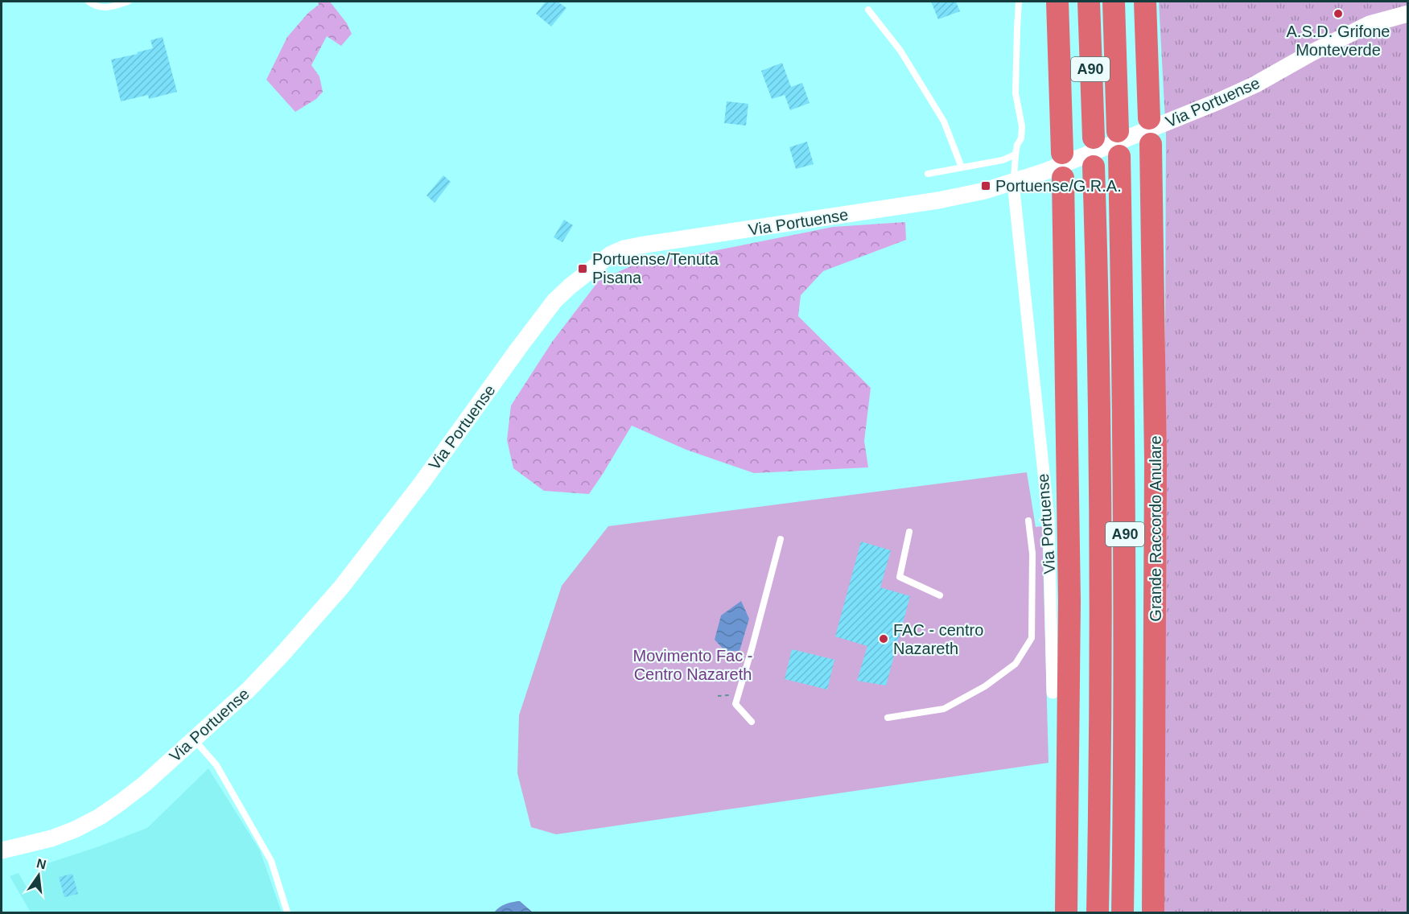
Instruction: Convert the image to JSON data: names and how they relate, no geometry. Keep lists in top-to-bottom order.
{
  "streets": {
    "highway": ["A90", "Grande Raccordo Anulare"],
    "main road": ["Via Portuense"]
  },
  "parks": ["Movimento Fac - Centro Nazareth"],
  "places": {
    "other": ["A.S.D. Grifone Monteverde", "FAC - centro Nazareth"],
    "transit": ["Portuense/G.R.A.", "Portuense/Tenuta Pisana"]
  },
  "north": "top"
}
